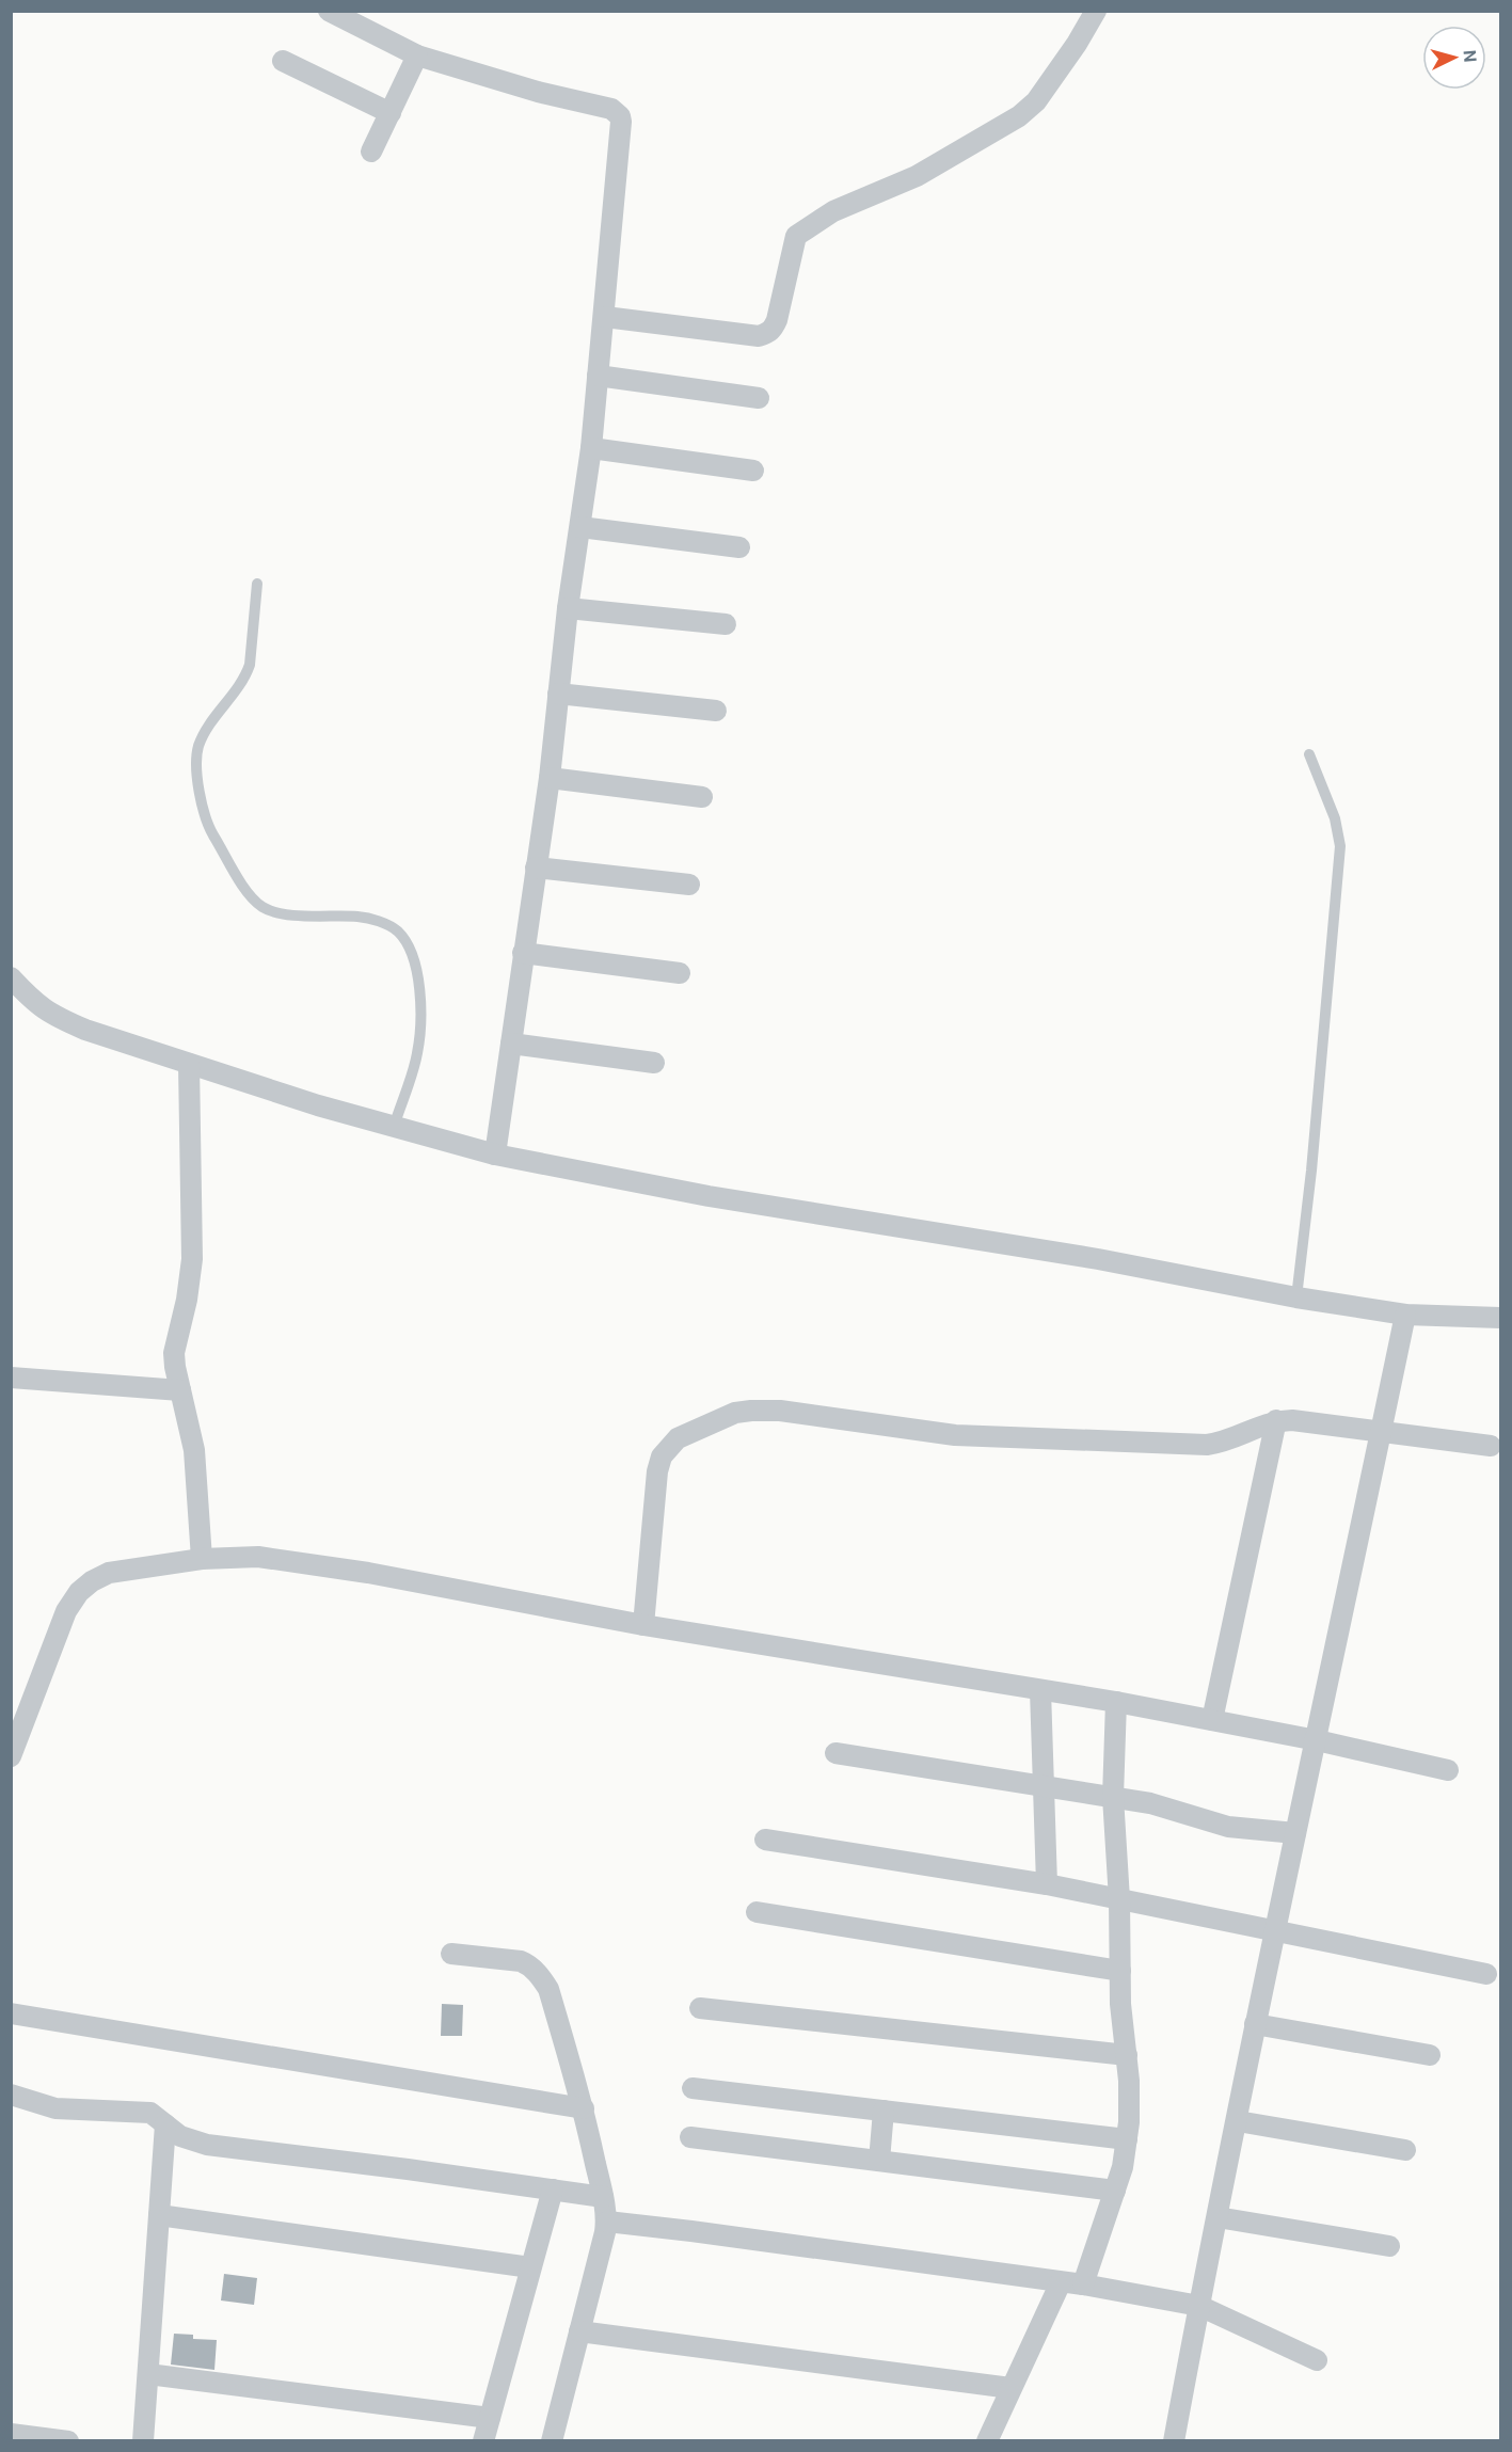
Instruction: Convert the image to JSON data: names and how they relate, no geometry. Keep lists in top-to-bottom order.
{
  "north": "right"
}
